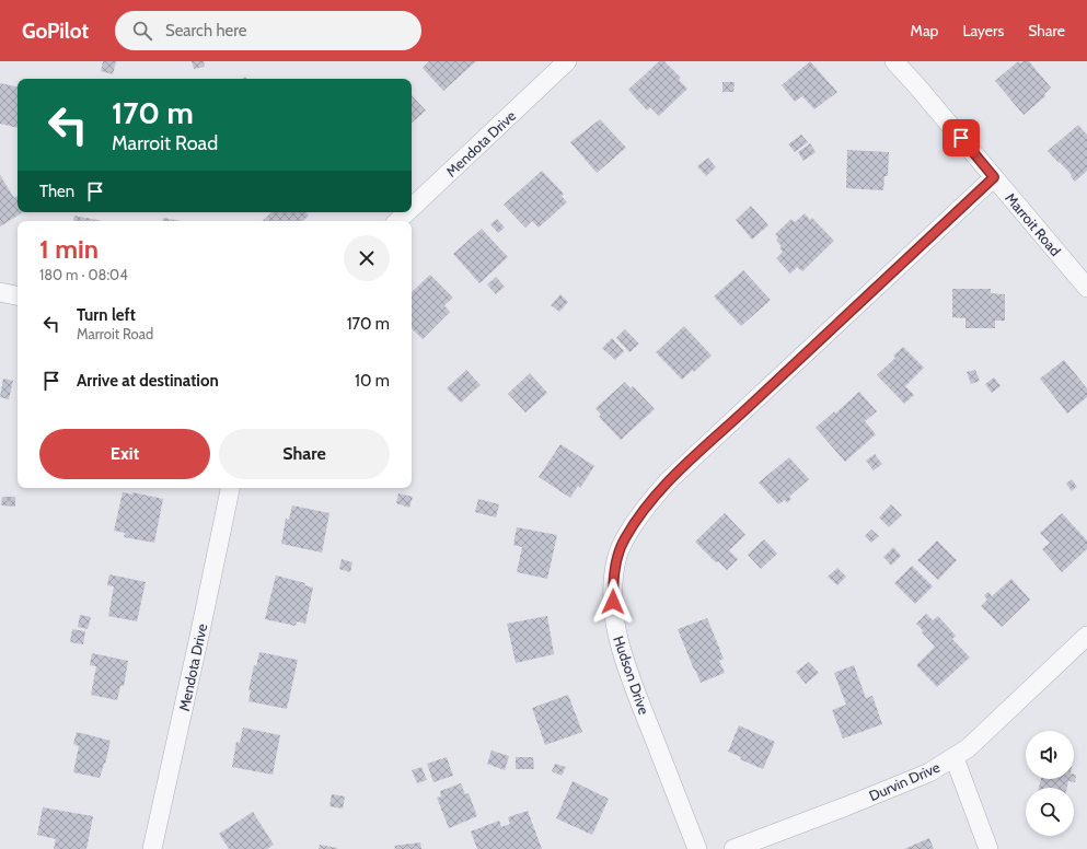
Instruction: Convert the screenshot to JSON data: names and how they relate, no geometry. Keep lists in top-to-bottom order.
{
  "streets": {
    "street": [
      "Mendota Drive",
      "Marroit Road",
      "Hudson Drive",
      "Durvin Drive"
    ]
  },
  "crossings": [
    ["Marroit Road", "Hudson Drive"]
  ],
  "page": {
    "header": "GoPilot",
    "search": "Search here",
    "nav": ["Map", "Layers", "Share"],
    "turn": ["170 m", "Marroit Road"],
    "then": "Then",
    "heading": ["1 min", "180 m · 08:04"],
    "list": [
      {
        "name": "Turn left",
        "note": "Marroit Road",
        "value": "170 m"
      },
      {
        "name": "Arrive at destination",
        "value": "10 m"
      }
    ],
    "buttons": ["Exit", "Share"]
  }
}
